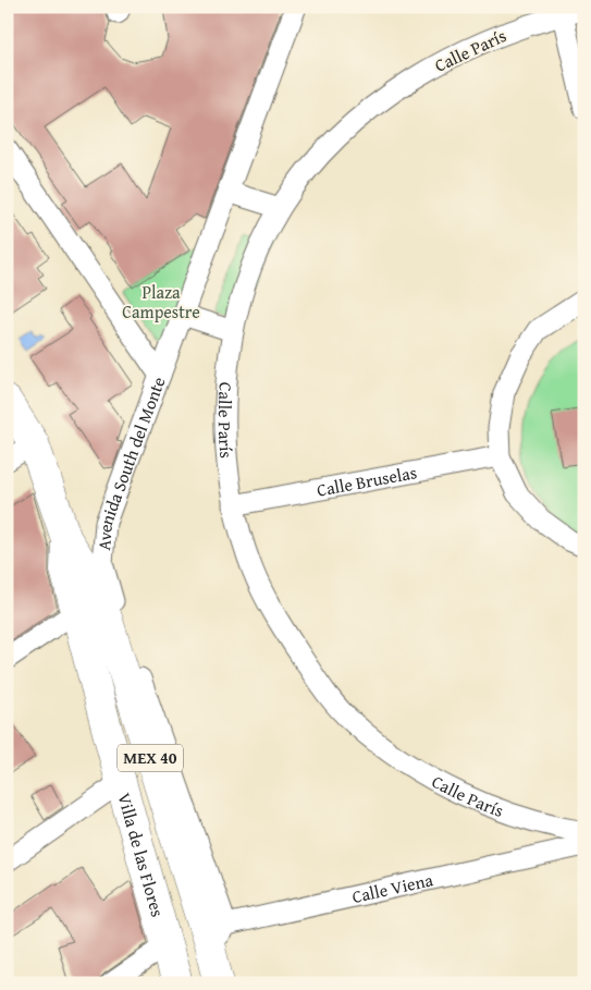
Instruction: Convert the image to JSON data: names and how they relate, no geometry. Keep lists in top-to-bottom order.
{
  "streets": {
    "highway": ["MEX 40", "Villa de las Flores"],
    "street": [
      "Calle París",
      "Avenida South del Monte",
      "Calle Bruselas",
      "Calle Viena"
    ]
  },
  "crossings": [
    ["Calle París", "Calle Bruselas"],
    ["Avenida South del Monte", "MEX 40"],
    ["Avenida South del Monte", "Villa de las Flores"],
    ["MEX 40", "Villa de las Flores"],
    ["MEX 40", "Calle Viena"]
  ],
  "parks": ["Plaza Campestre"]
}
